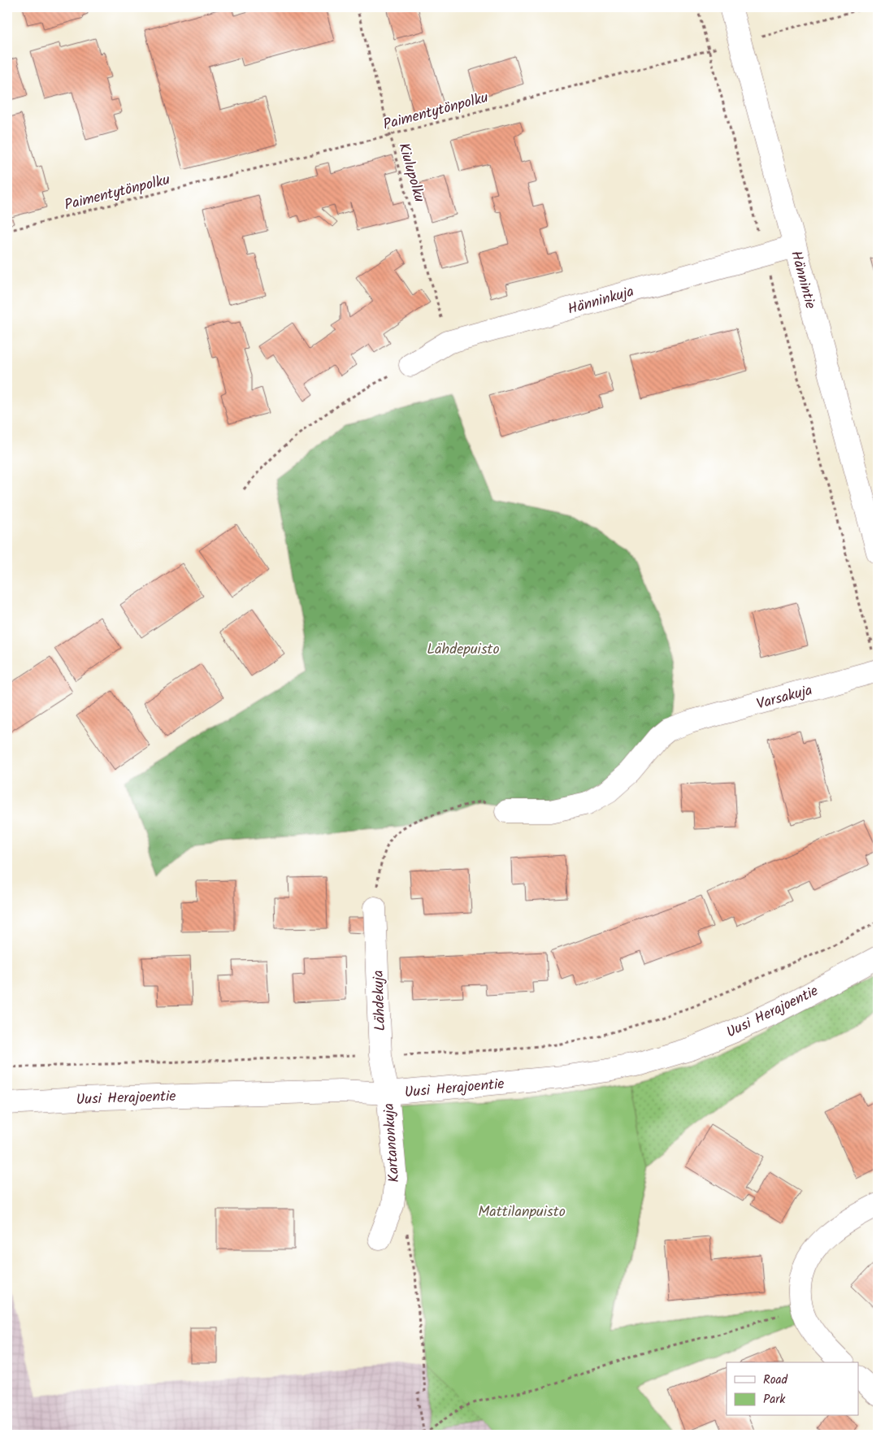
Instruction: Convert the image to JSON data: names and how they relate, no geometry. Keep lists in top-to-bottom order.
{
  "streets": {
    "street": [
      "Hännintie",
      "Hänninkuja",
      "Varsakuja",
      "Lähdekuja",
      "Uusi Herajoentie",
      "Kartanonkuja"
    ],
    "path": ["Paimentytönpolku", "Kiulupolku"]
  },
  "crossings": [
    ["Paimentytönpolku", "Kiulupolku"],
    ["Paimentytönpolku", "Hännintie"],
    ["Kiulupolku", "Hänninkuja"],
    ["Hännintie", "Hänninkuja"],
    ["Lähdekuja", "Uusi Herajoentie"],
    ["Lähdekuja", "Kartanonkuja"],
    ["Uusi Herajoentie", "Kartanonkuja"]
  ],
  "parks": ["Lähdepuisto", "Mattilanpuisto"],
  "legend": ["Road", "Park"]
}
